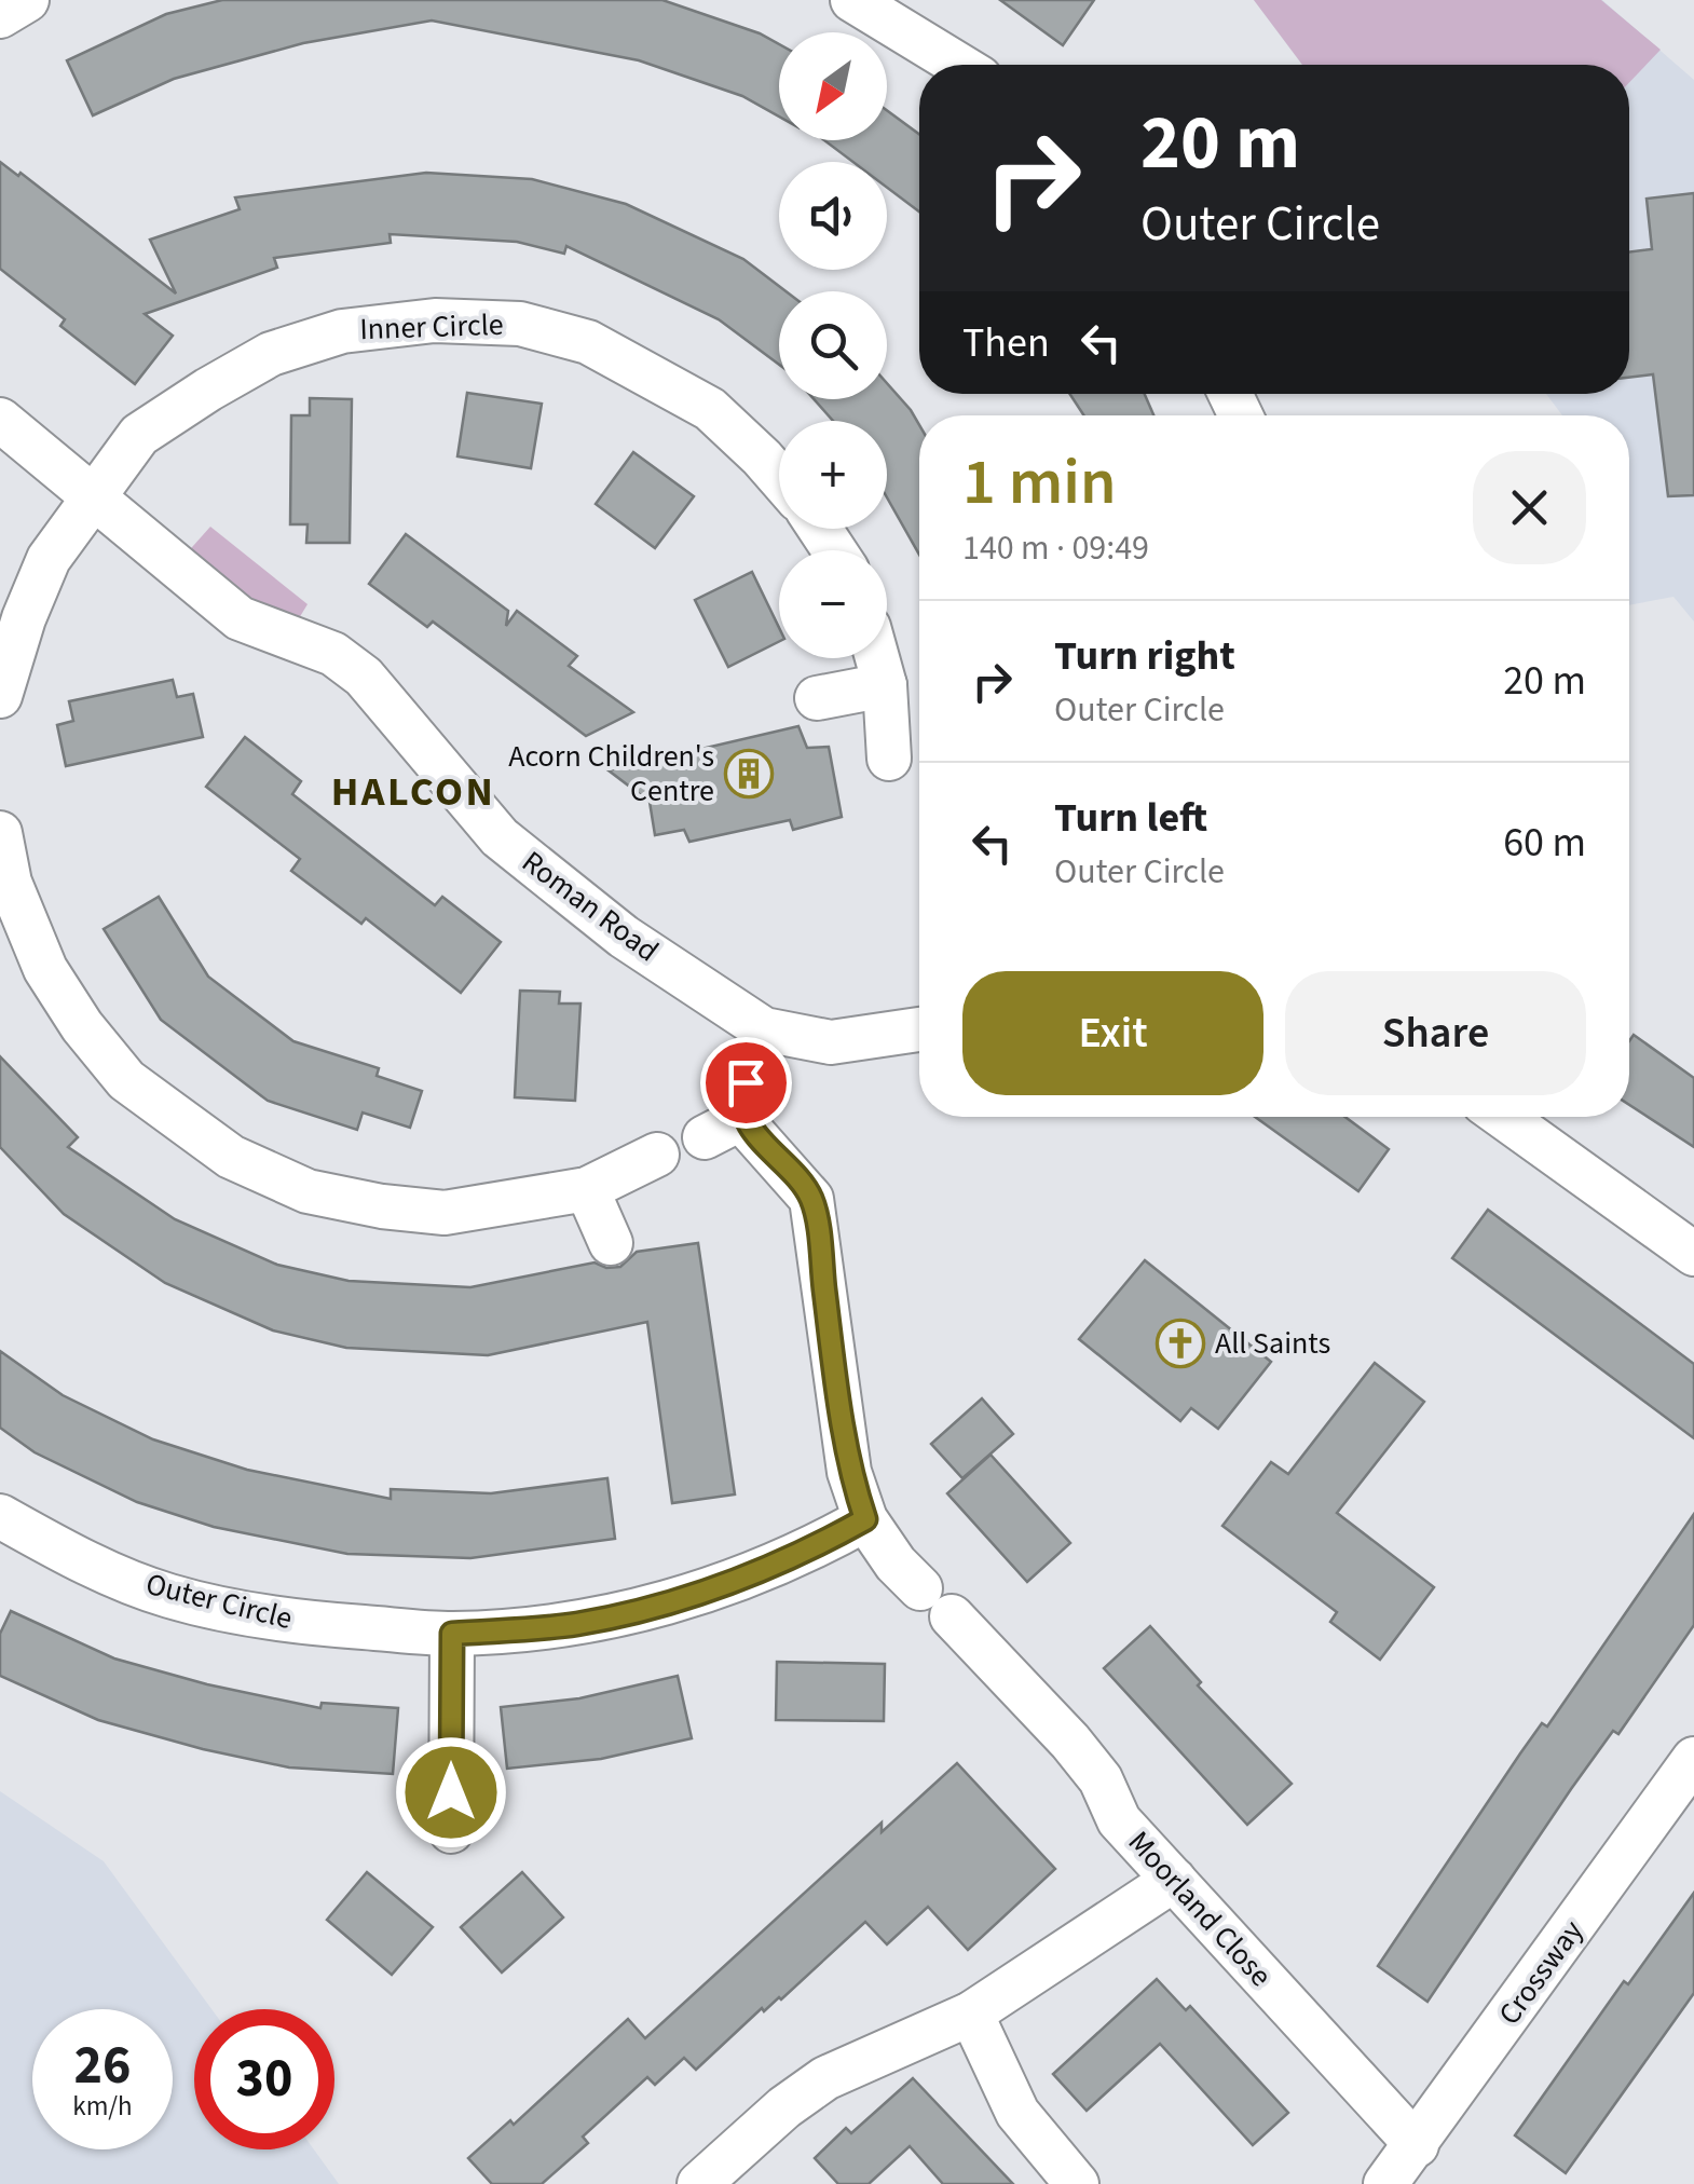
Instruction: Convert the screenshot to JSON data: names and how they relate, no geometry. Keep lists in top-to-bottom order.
{
  "streets": {
    "street": [
      "Inner Circle",
      "Roman Road",
      "Outer Circle",
      "Moorland Close",
      "Crossway"
    ]
  },
  "crossings": [
    ["Inner Circle", "Roman Road"],
    ["Outer Circle", "Moorland Close"],
    ["Moorland Close", "Crossway"]
  ],
  "districts": ["HALCON"],
  "places": {
    "building": ["Acorn Children's Centre"],
    "church": ["All Saints"]
  },
  "north": "bottom left",
  "page": {
    "map_buttons": ["+", "−"],
    "turn": ["20 m", "Outer Circle"],
    "then": "Then",
    "heading": ["1 min", "140 m · 09:49"],
    "list": [
      {
        "name": "Turn right",
        "note": "Outer Circle",
        "value": "20 m"
      },
      {
        "name": "Turn left",
        "note": "Outer Circle",
        "value": "60 m"
      }
    ],
    "buttons": ["Exit", "Share"],
    "speed": "26 km/h",
    "limit": "30"
  }
}
